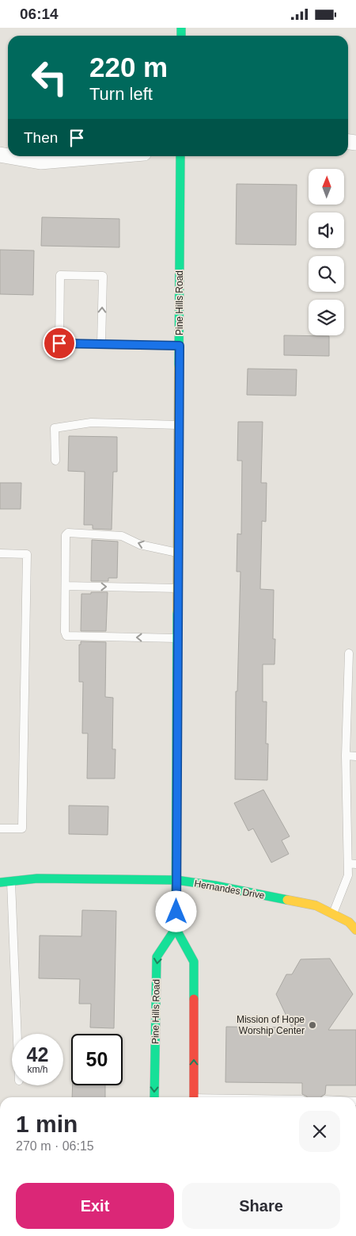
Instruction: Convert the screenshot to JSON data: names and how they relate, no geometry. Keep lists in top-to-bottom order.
{
  "streets": {
    "main road": ["Pine Hills Road", "Hernandes Drive"]
  },
  "crossings": [
    ["Pine Hills Road", "Hernandes Drive"]
  ],
  "places": ["Mission of Hope Worship Center"],
  "north": "top",
  "page": {
    "status": "06:14",
    "turn": ["220 m", "Turn left"],
    "then": "Then",
    "speed": "42 km/h",
    "limit": "50",
    "heading": ["1 min", "270 m · 06:15"],
    "buttons": ["Exit", "Share"]
  }
}
